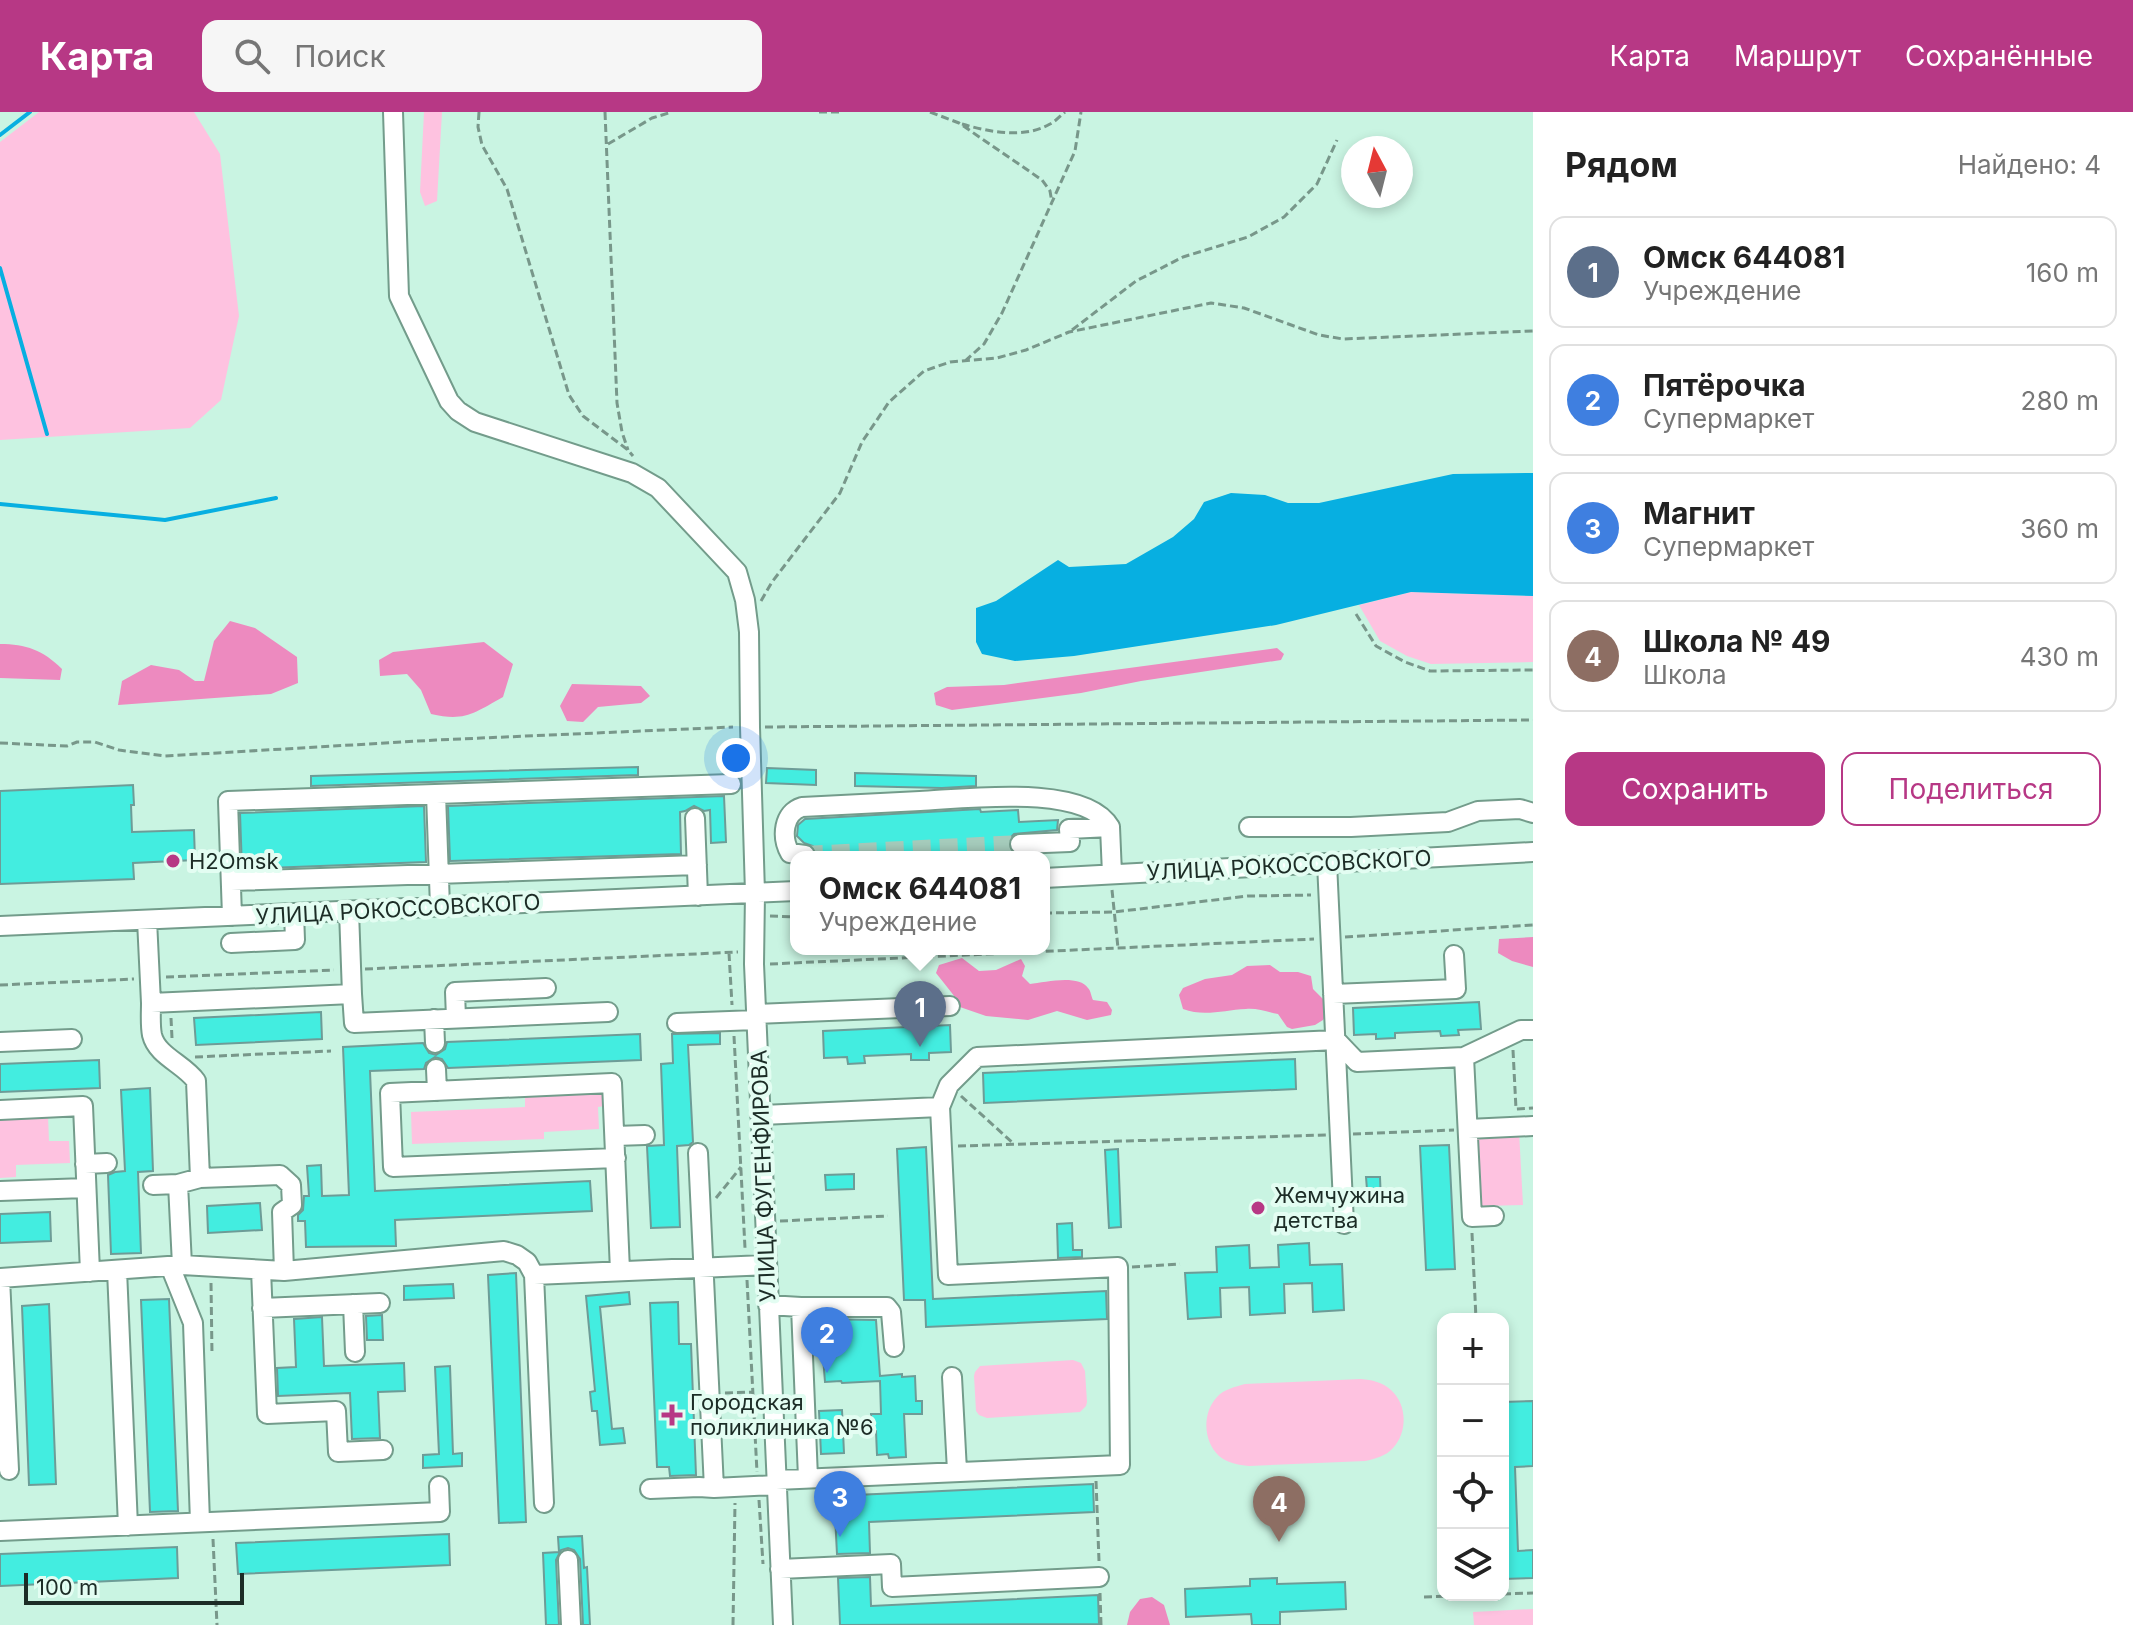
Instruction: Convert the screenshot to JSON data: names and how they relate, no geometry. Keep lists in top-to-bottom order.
{
  "streets": {
    "street": ["УЛИЦА РОКОССОВСКОГО", "УЛИЦА ФУГЕНФИРОВА"]
  },
  "crossings": [
    ["УЛИЦА РОКОССОВСКОГО", "УЛИЦА ФУГЕНФИРОВА"]
  ],
  "places": {
    "other": ["H2Omsk", "Жемчужина детства"],
    "health": ["Городская поликлиника №6"]
  },
  "scale_bar": "100 m",
  "north": "top",
  "page": {
    "header": "Карта",
    "search": "Поиск",
    "nav": ["Карта", "Маршрут", "Сохранённые"],
    "heading": ["Рядом", "Найдено: 4"],
    "list": [
      {
        "mark": "1",
        "name": "Омск 644081",
        "note": "Учреждение",
        "value": "160 m"
      },
      {
        "mark": "2",
        "name": "Пятёрочка",
        "note": "Супермаркет",
        "value": "280 m"
      },
      {
        "mark": "3",
        "name": "Магнит",
        "note": "Супермаркет",
        "value": "360 m"
      },
      {
        "mark": "4",
        "name": "Школа № 49",
        "note": "Школа",
        "value": "430 m"
      }
    ],
    "buttons": ["Сохранить", "Поделиться"],
    "popup": ["Омск 644081", "Учреждение"],
    "pins": [
      "1",
      "2",
      "3",
      "4"
    ],
    "map_buttons": ["+", "−"],
    "scale": "100 m"
  }
}
